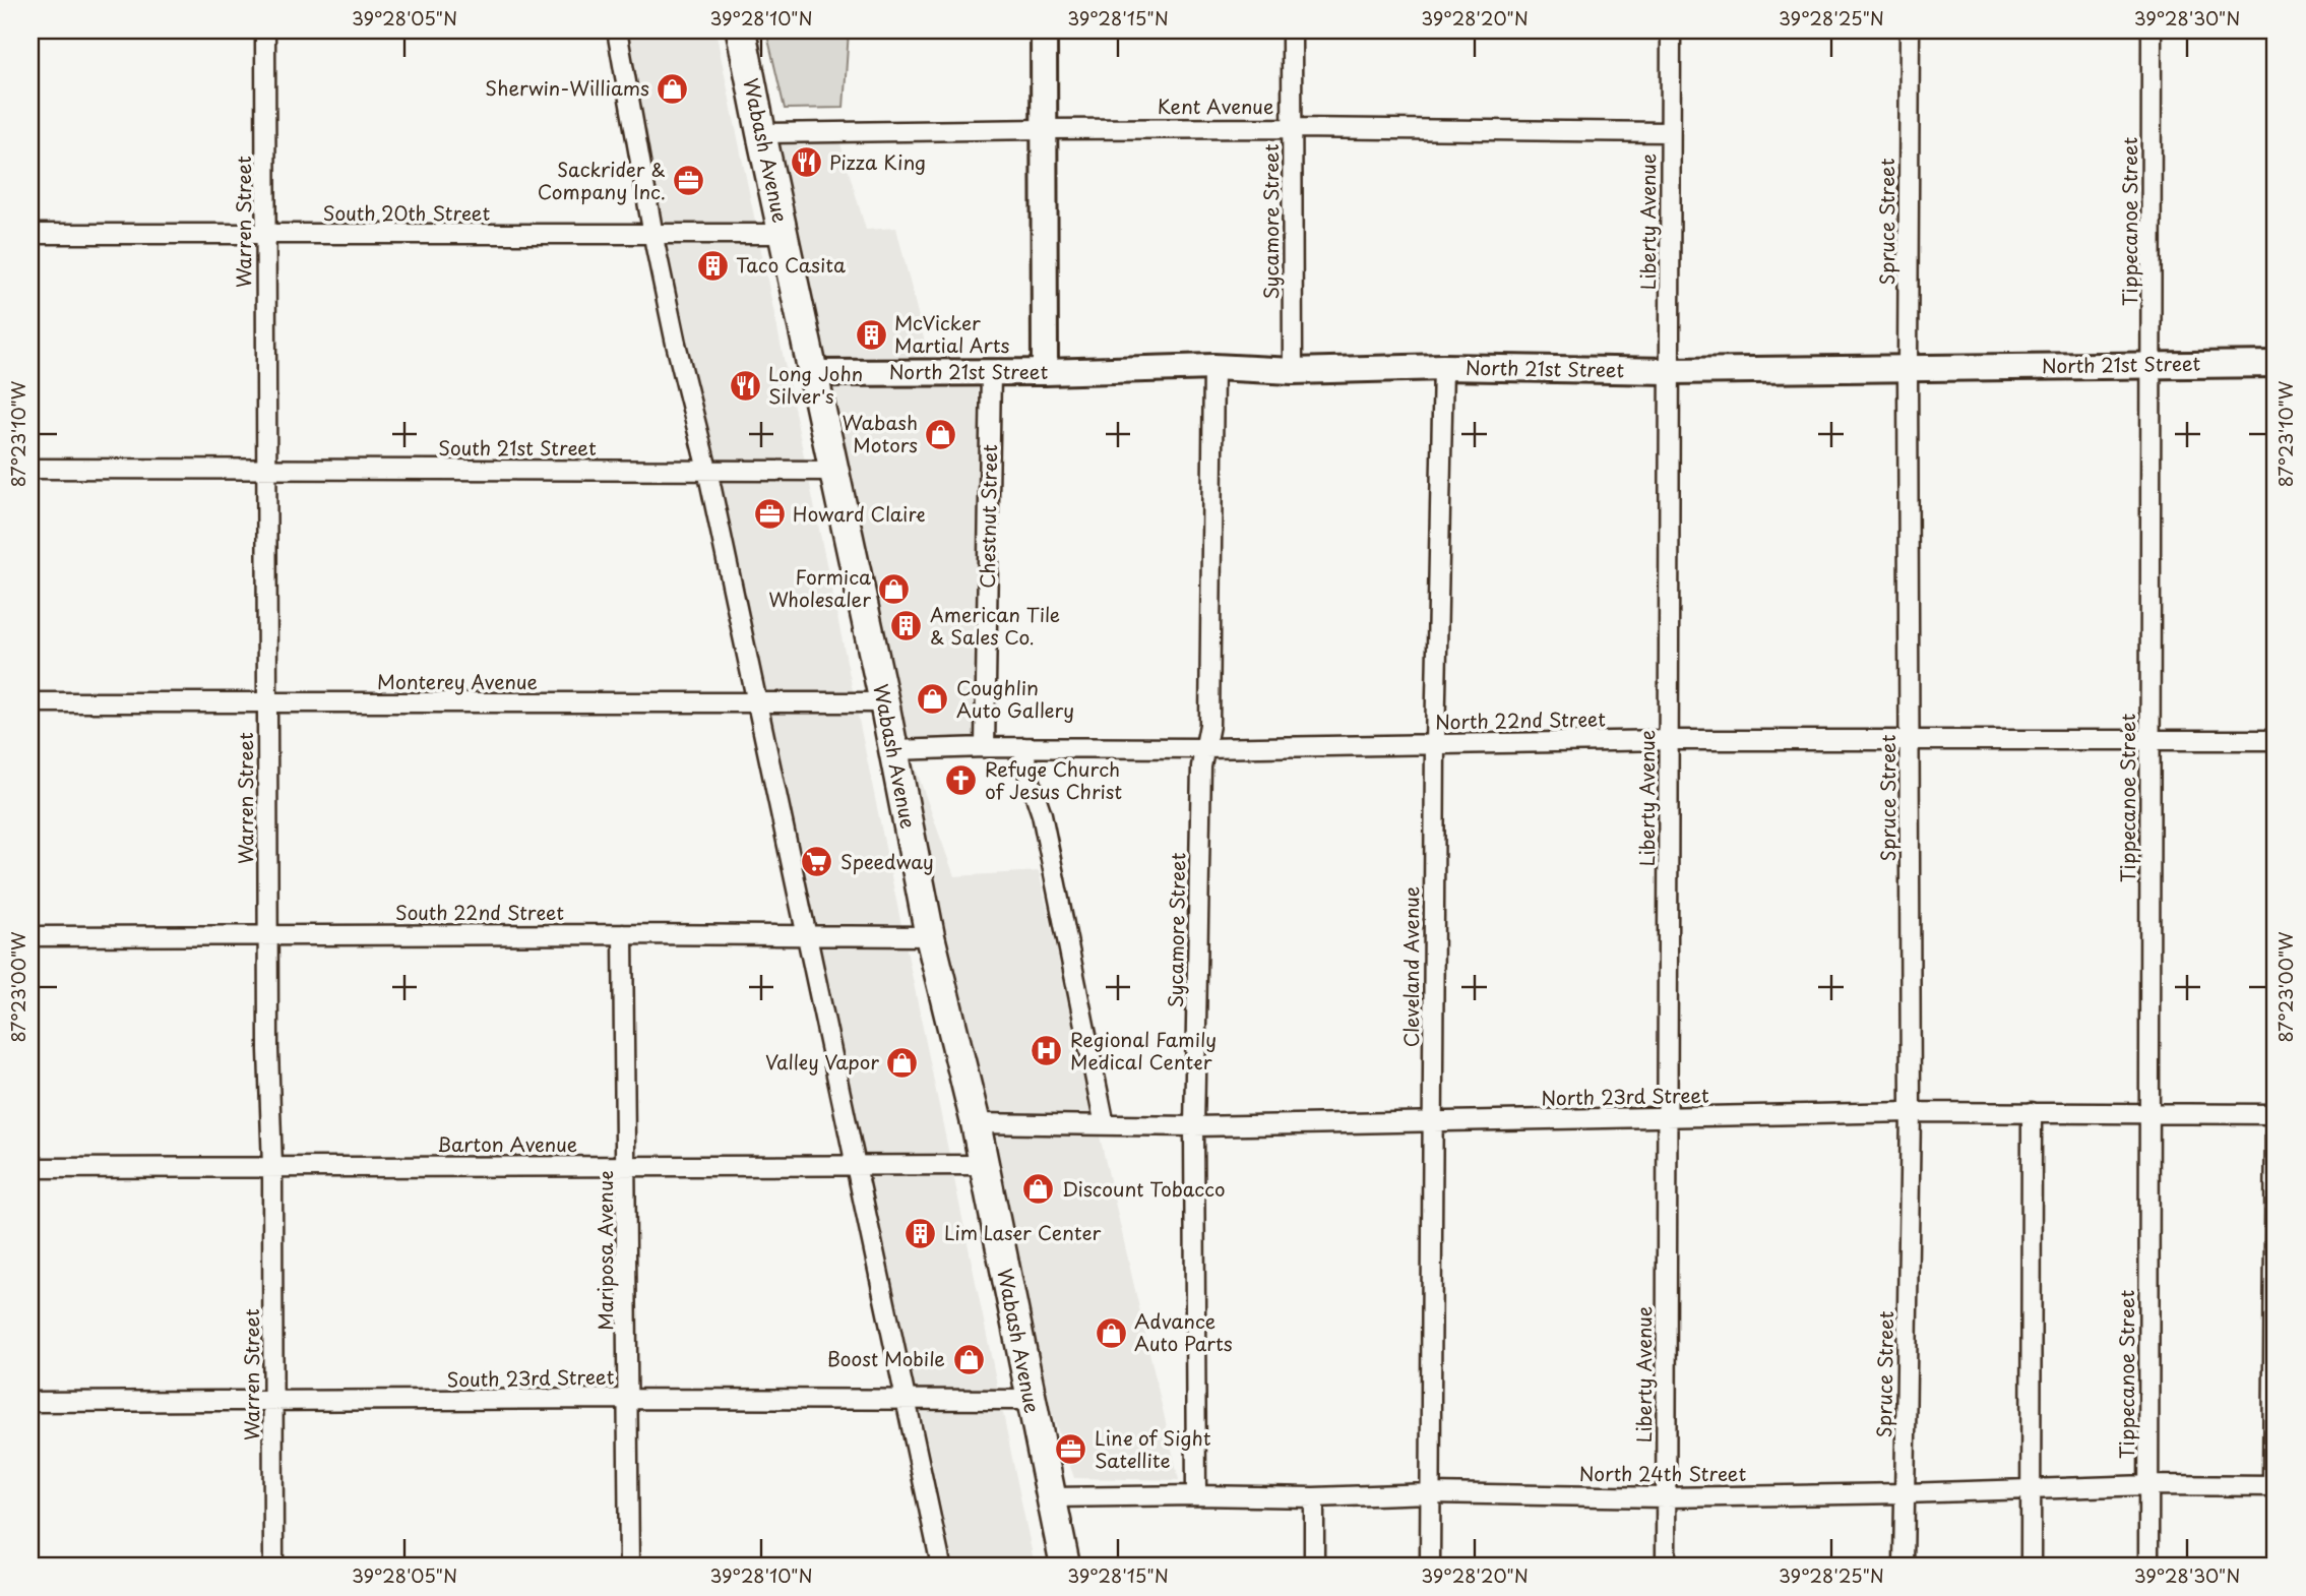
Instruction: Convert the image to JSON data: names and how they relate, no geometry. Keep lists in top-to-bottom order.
{
  "streets": {
    "main road": ["Wabash Avenue"],
    "street": [
      "Kent Avenue",
      "South 20th Street",
      "Warren Street",
      "Sycamore Street",
      "Liberty Avenue",
      "Spruce Street",
      "Tippecanoe Street",
      "North 21st Street",
      "South 21st Street",
      "Chestnut Street",
      "Monterey Avenue",
      "North 22nd Street",
      "South 22nd Street",
      "Cleveland Avenue",
      "North 23rd Street",
      "Barton Avenue",
      "Mariposa Avenue",
      "South 23rd Street",
      "North 24th Street"
    ]
  },
  "crossings": [
    ["Kent Avenue", "Wabash Avenue"],
    ["Kent Avenue", "Sycamore Street"],
    ["Kent Avenue", "Liberty Avenue"],
    ["Wabash Avenue", "South 20th Street"],
    ["Wabash Avenue", "North 21st Street"],
    ["Wabash Avenue", "South 21st Street"],
    ["Wabash Avenue", "Monterey Avenue"],
    ["Wabash Avenue", "North 22nd Street"],
    ["Wabash Avenue", "South 22nd Street"],
    ["Wabash Avenue", "North 23rd Street"],
    ["Wabash Avenue", "Barton Avenue"],
    ["Wabash Avenue", "South 23rd Street"],
    ["Wabash Avenue", "North 24th Street"],
    ["South 20th Street", "Warren Street"],
    ["Warren Street", "South 21st Street"],
    ["Warren Street", "Monterey Avenue"],
    ["Warren Street", "South 22nd Street"],
    ["Warren Street", "Barton Avenue"],
    ["Warren Street", "South 23rd Street"],
    ["Sycamore Street", "North 21st Street"],
    ["Sycamore Street", "North 22nd Street"],
    ["Sycamore Street", "North 23rd Street"],
    ["Sycamore Street", "North 24th Street"],
    ["Liberty Avenue", "North 21st Street"],
    ["Liberty Avenue", "North 22nd Street"],
    ["Liberty Avenue", "North 23rd Street"],
    ["Liberty Avenue", "North 24th Street"],
    ["Spruce Street", "North 21st Street"],
    ["Spruce Street", "North 22nd Street"],
    ["Spruce Street", "North 23rd Street"],
    ["Spruce Street", "North 24th Street"],
    ["Tippecanoe Street", "North 21st Street"],
    ["Tippecanoe Street", "North 22nd Street"],
    ["Tippecanoe Street", "North 23rd Street"],
    ["Tippecanoe Street", "North 24th Street"],
    ["North 21st Street", "Chestnut Street"],
    ["North 21st Street", "Cleveland Avenue"],
    ["Chestnut Street", "North 22nd Street"],
    ["North 22nd Street", "Cleveland Avenue"],
    ["South 22nd Street", "Mariposa Avenue"],
    ["Cleveland Avenue", "North 23rd Street"],
    ["Cleveland Avenue", "North 24th Street"],
    ["Barton Avenue", "Mariposa Avenue"],
    ["Mariposa Avenue", "South 23rd Street"]
  ],
  "places": {
    "shop": [
      "Sherwin-Williams",
      "Wabash Motors",
      "Formica Wholesaler",
      "Coughlin Auto Gallery",
      "Valley Vapor",
      "Discount Tobacco",
      "Advance Auto Parts",
      "Boost Mobile"
    ],
    "restaurant": ["Pizza King", "Long John Silver's"],
    "office": ["Sackrider & Company Inc.", "Howard Claire", "Line of Sight Satellite"],
    "building": [
      "Taco Casita",
      "McVicker Martial Arts",
      "American Tile & Sales Co.",
      "Lim Laser Center"
    ],
    "church": ["Refuge Church of Jesus Christ"],
    "supermarket": ["Speedway"],
    "hospital": ["Regional Family Medical Center"]
  },
  "coordinates": [
    "39°28'05\"N",
    "39°28'10\"N",
    "39°28'15\"N",
    "39°28'20\"N",
    "39°28'25\"N",
    "39°28'30\"N",
    "87°23'10\"W",
    "87°23'00\"W"
  ]
}
